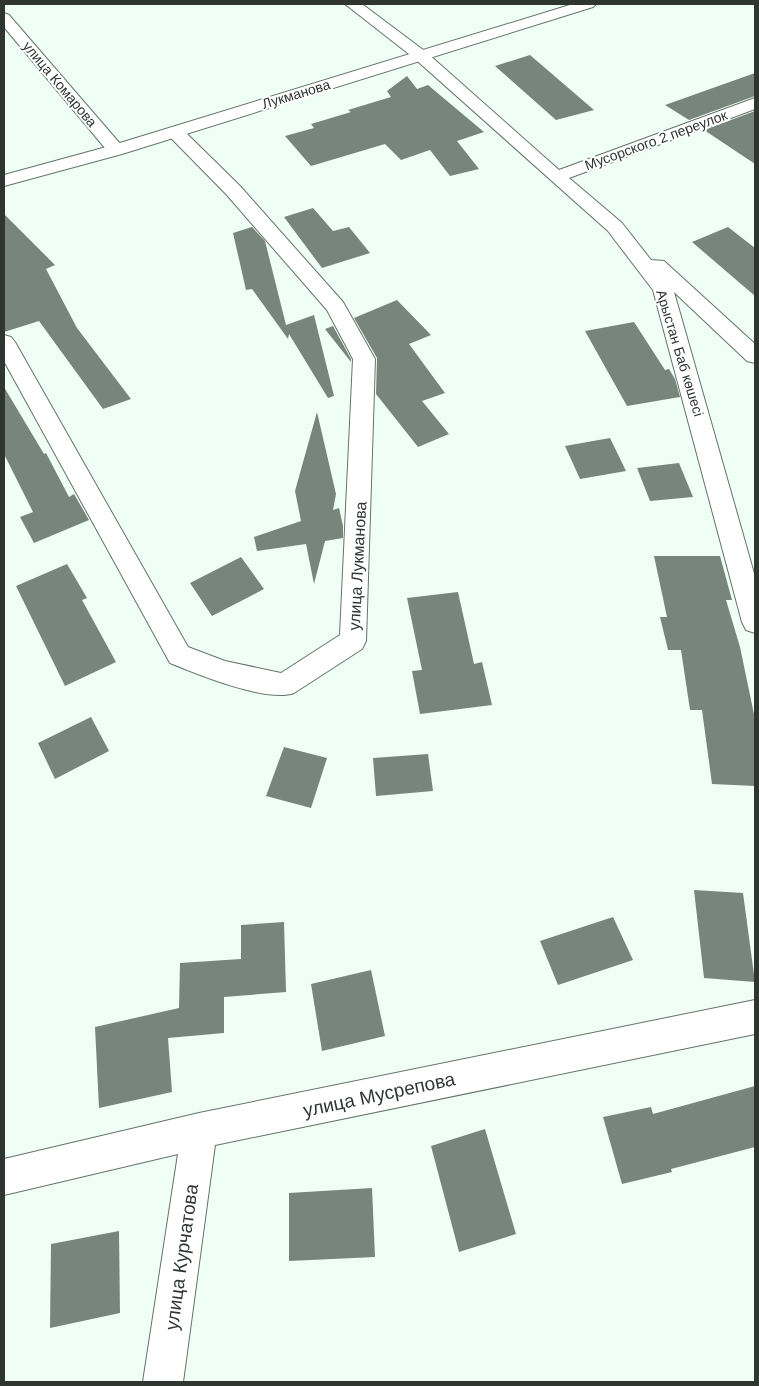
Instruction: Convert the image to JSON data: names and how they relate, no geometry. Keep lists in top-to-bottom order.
{
  "streets": {
    "street": [
      "улица Комарова",
      "Лукманова",
      "Мусорского 2 переулок",
      "Арыстан Баб көшесі",
      "улица Лукманова",
      "улица Мусрепова",
      "улица Курчатова"
    ]
  },
  "crossings": [
    ["улица Комарова", "Лукманова"],
    ["Лукманова", "Арыстан Баб көшесі"],
    ["Лукманова", "улица Лукманова"],
    ["Мусорского 2 переулок", "Арыстан Баб көшесі"],
    ["улица Мусрепова", "улица Курчатова"]
  ]
}
